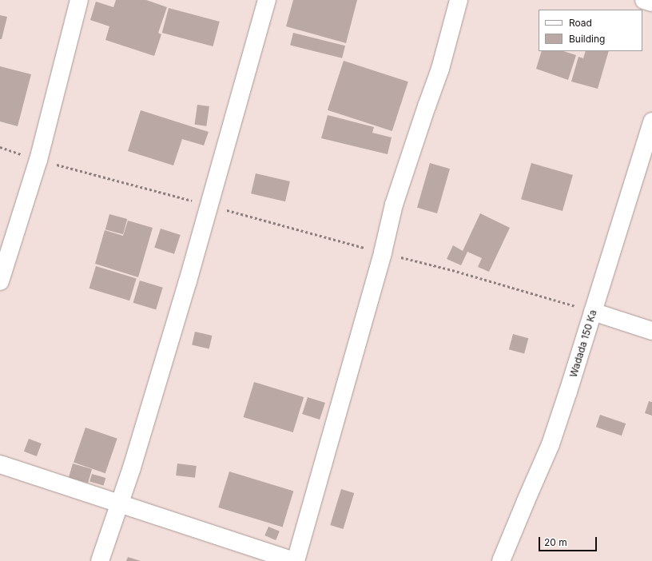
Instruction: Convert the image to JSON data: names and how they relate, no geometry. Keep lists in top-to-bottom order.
{
  "streets": {
    "street": ["Wadada 150 Ka"]
  },
  "legend": ["Road", "Building"],
  "scale_bar": "20 m"
}
